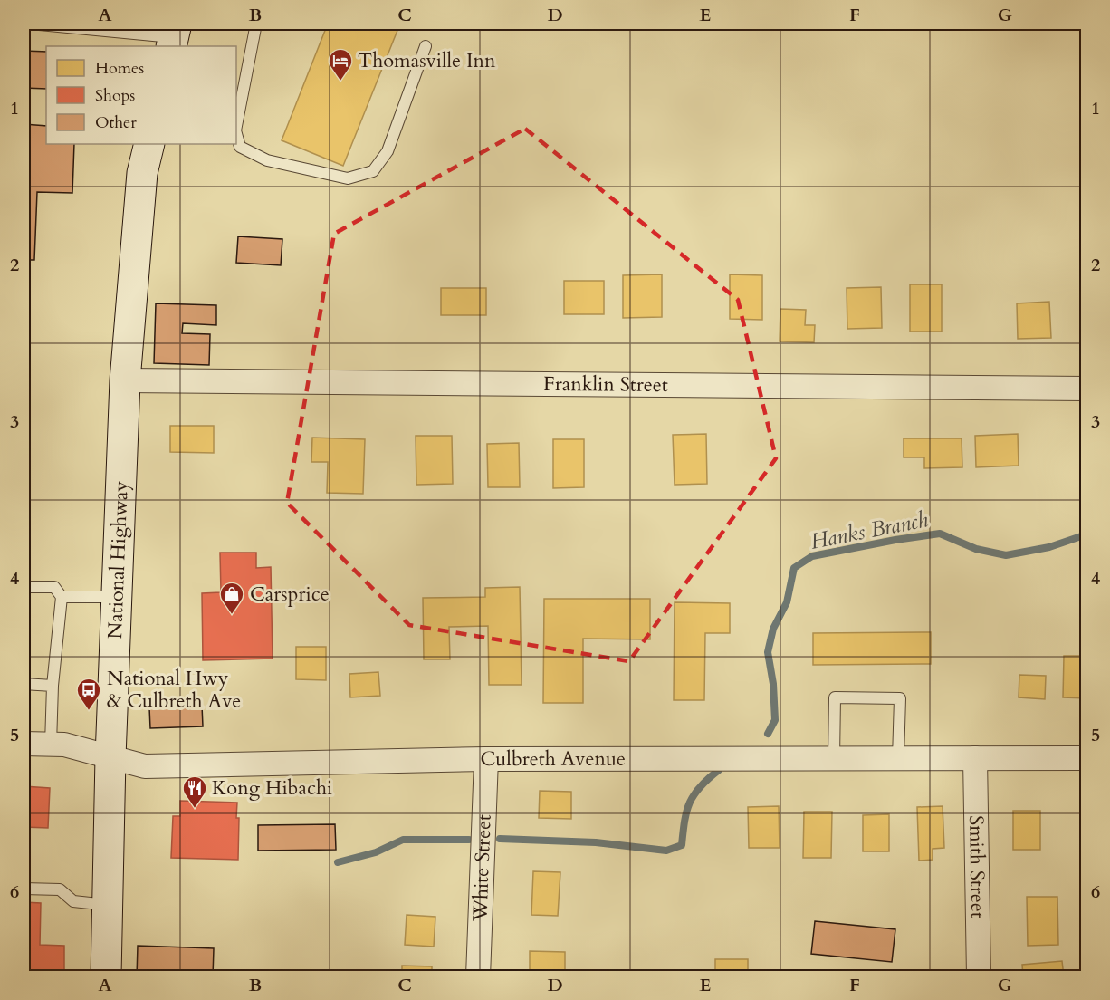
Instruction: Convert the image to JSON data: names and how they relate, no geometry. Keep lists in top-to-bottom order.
{
  "streets": {
    "main road": ["National Highway"],
    "street": [
      "Franklin Street",
      "Culbreth Avenue",
      "White Street",
      "Smith Street"
    ]
  },
  "crossings": [
    ["Franklin Street", "National Highway"],
    ["National Highway", "Culbreth Avenue"],
    ["Culbreth Avenue", "White Street"],
    ["Culbreth Avenue", "Smith Street"]
  ],
  "water": ["Hanks Branch"],
  "places": {
    "hotel": ["Thomasville Inn"],
    "shop": ["Carsprice"],
    "bus stop": ["National Hwy & Culbreth Ave"],
    "restaurant": ["Kong Hibachi"]
  },
  "legend": ["Homes", "Shops", "Other"],
  "grid": {
    "columns": [
      "A",
      "B",
      "C",
      "D",
      "E",
      "F",
      "G"
    ],
    "rows": [
      "1",
      "2",
      "3",
      "4",
      "5",
      "6"
    ]
  }
}
